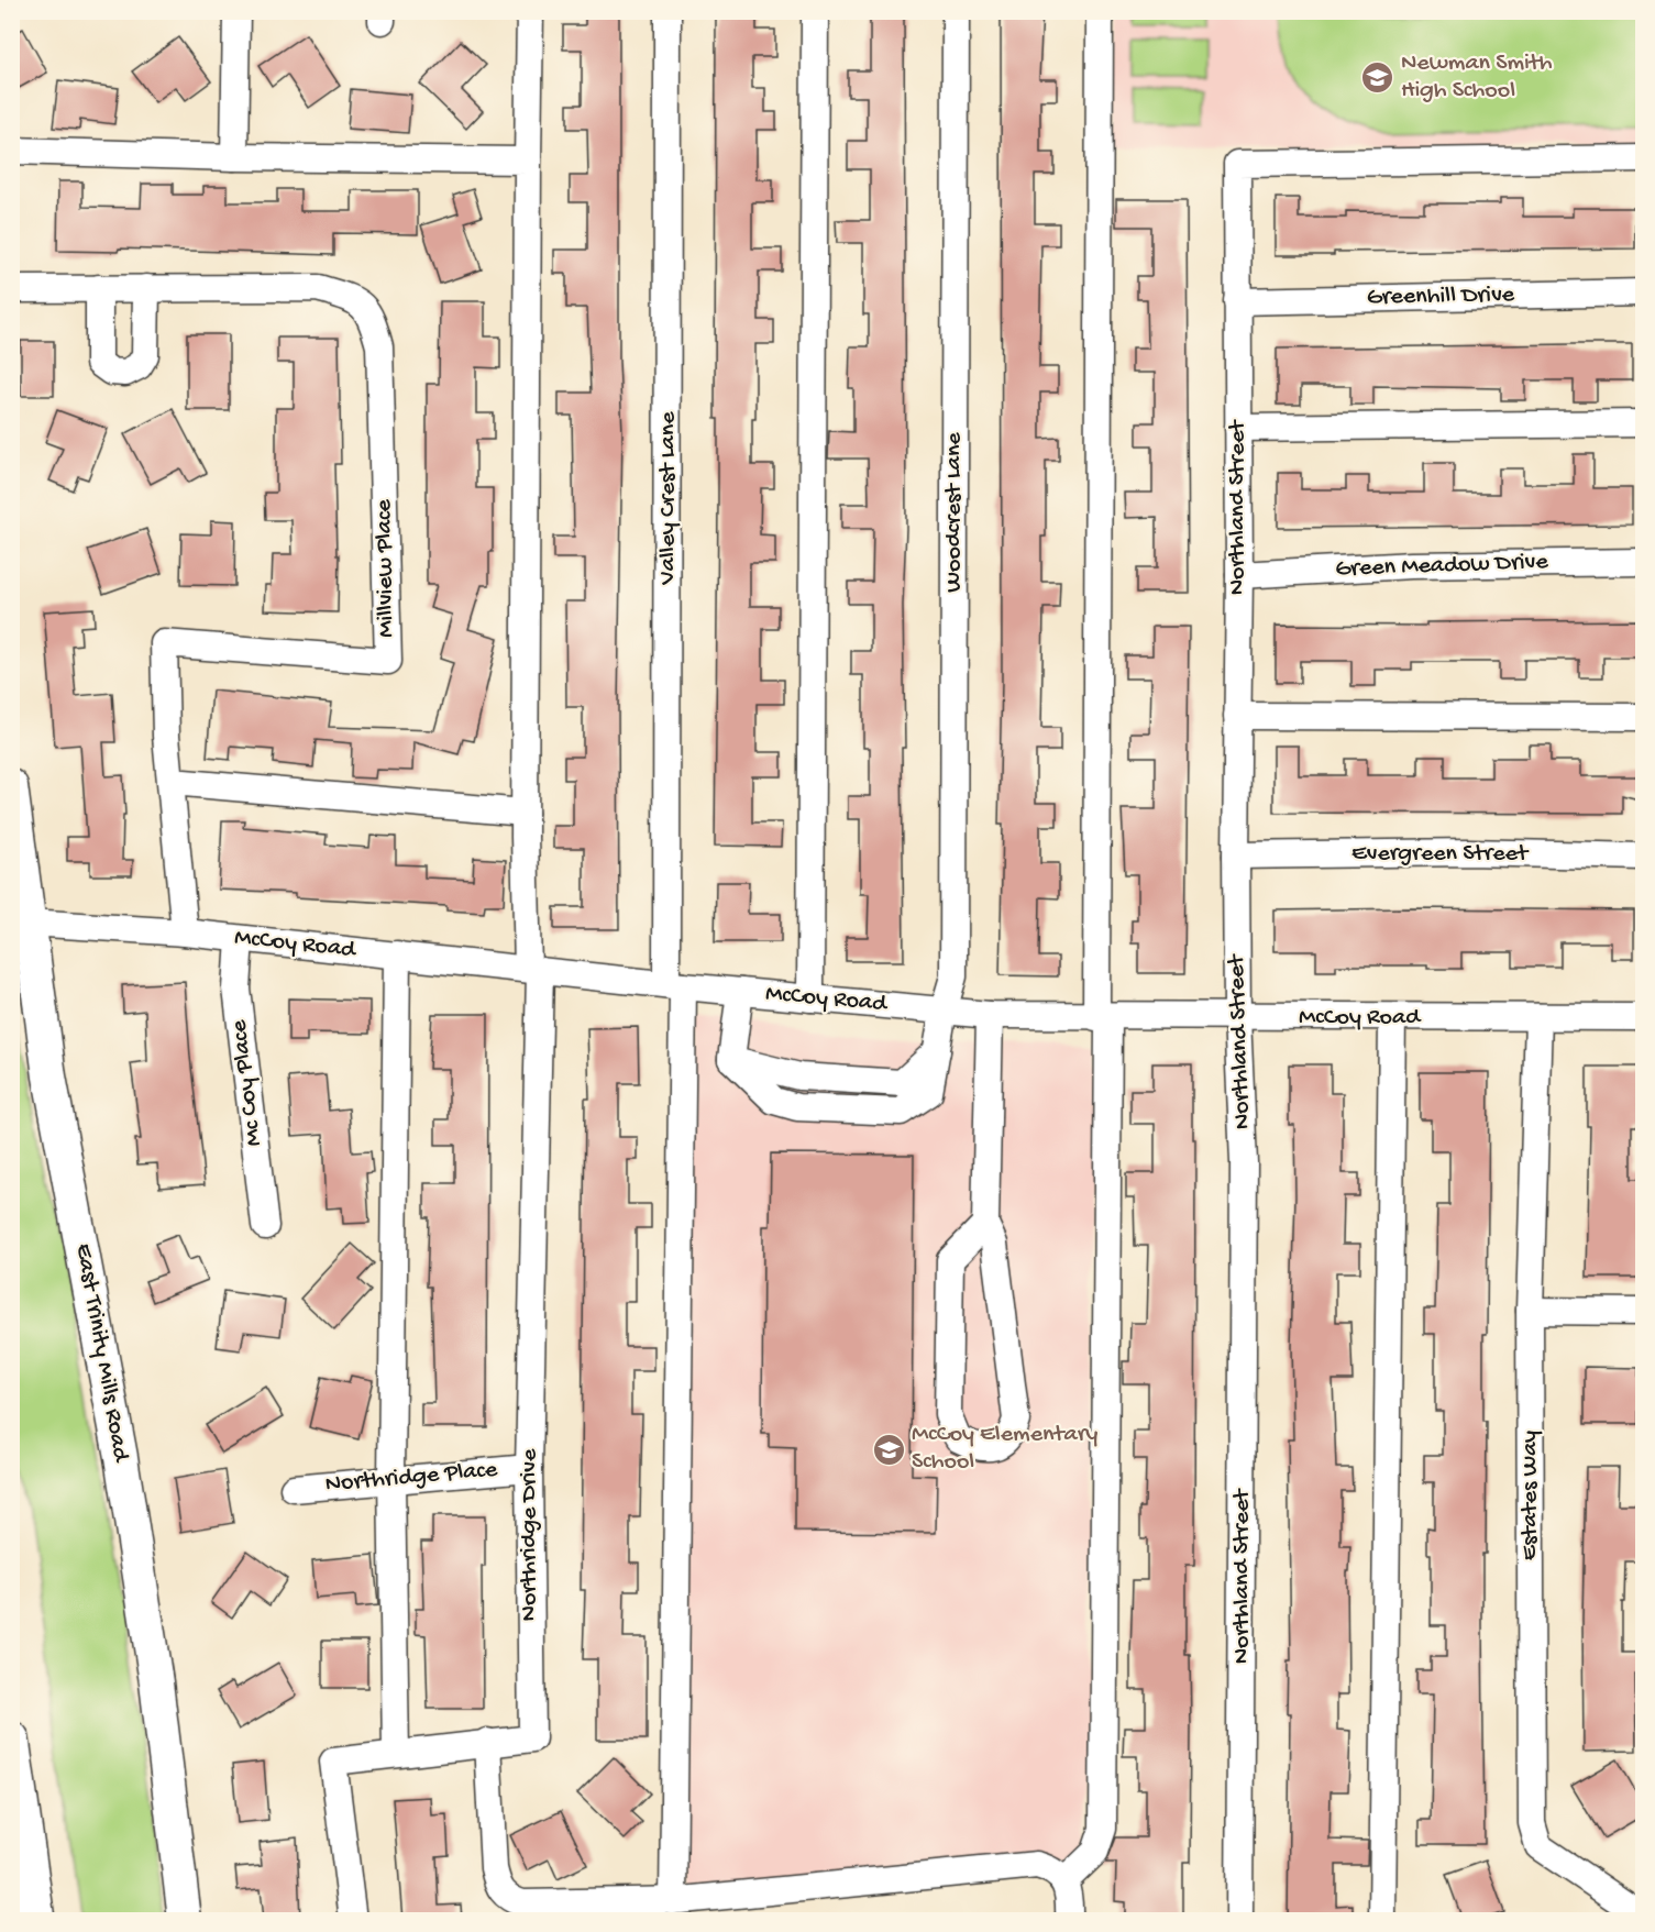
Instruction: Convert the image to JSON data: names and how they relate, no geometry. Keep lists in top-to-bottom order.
{
  "streets": {
    "main road": ["East Trinity Mills Road"],
    "street": [
      "Greenhill Drive",
      "Valley Crest Lane",
      "Northland Street",
      "Woodcrest Lane",
      "Green Meadow Drive",
      "Millview Place",
      "Evergreen Street",
      "McCoy Road",
      "Mc Coy Place",
      "Northridge Place",
      "Estates Way",
      "Northridge Drive"
    ]
  },
  "crossings": [
    ["Greenhill Drive", "Northland Street"],
    ["Valley Crest Lane", "McCoy Road"],
    ["Northland Street", "Green Meadow Drive"],
    ["Northland Street", "Evergreen Street"],
    ["Northland Street", "McCoy Road"],
    ["Woodcrest Lane", "McCoy Road"],
    ["Millview Place", "McCoy Road"],
    ["McCoy Road", "Mc Coy Place"],
    ["McCoy Road", "East Trinity Mills Road"],
    ["McCoy Road", "Estates Way"],
    ["McCoy Road", "Northridge Drive"],
    ["Northridge Place", "Northridge Drive"]
  ],
  "places": {
    "school or university": ["Newman Smith High School", "McCoy Elementary School"]
  }
}
